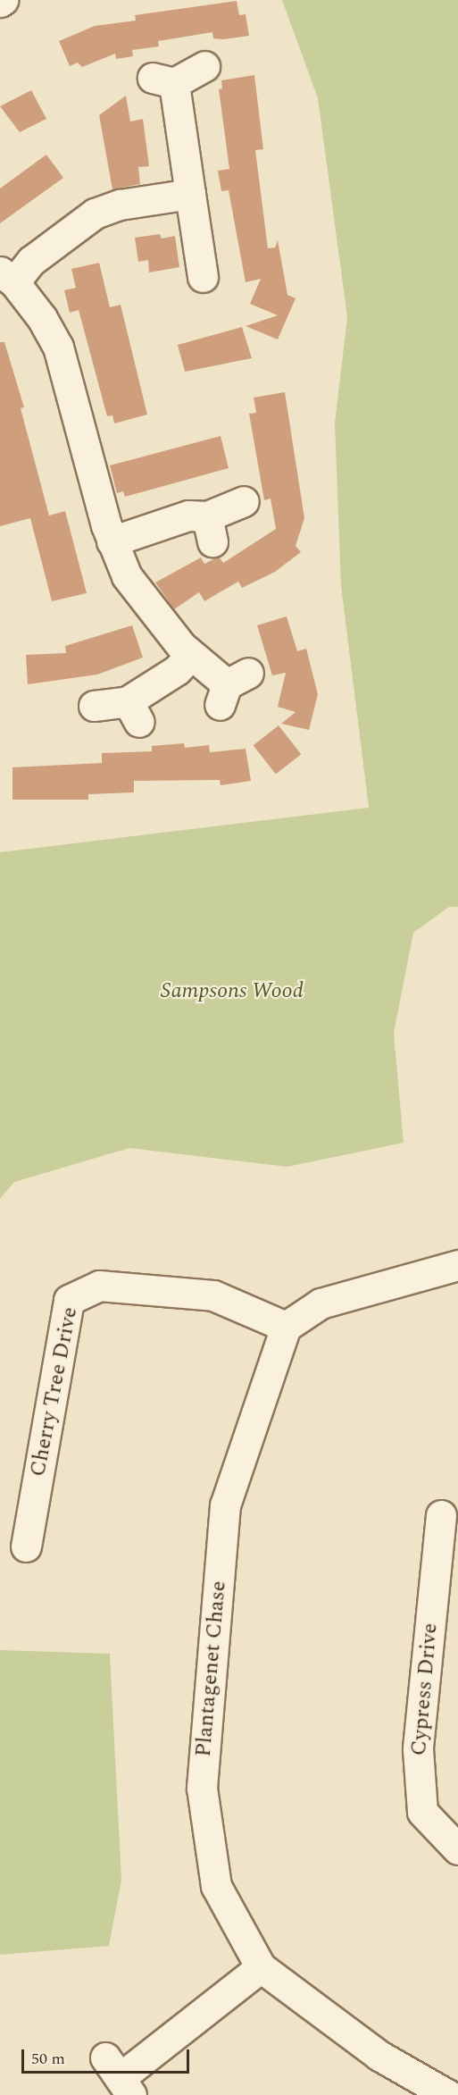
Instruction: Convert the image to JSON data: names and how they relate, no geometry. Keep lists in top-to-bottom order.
{
  "streets": {
    "street": ["Cherry Tree Drive", "Plantagenet Chase", "Cypress Drive"]
  },
  "crossings": [
    ["Cherry Tree Drive", "Plantagenet Chase"]
  ],
  "parks": ["Sampsons Wood"],
  "scale_bar": "50 m"
}
